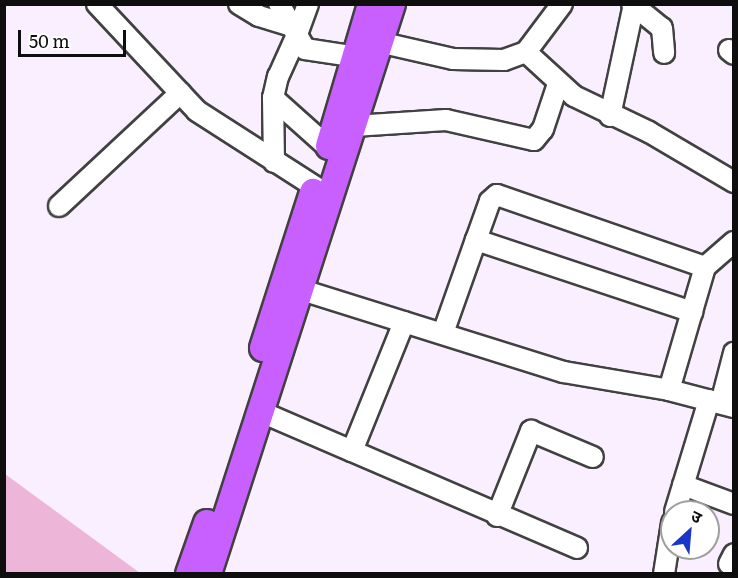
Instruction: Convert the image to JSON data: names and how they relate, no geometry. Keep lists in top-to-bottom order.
{
  "scale_bar": "50 m",
  "north": "top right"
}
